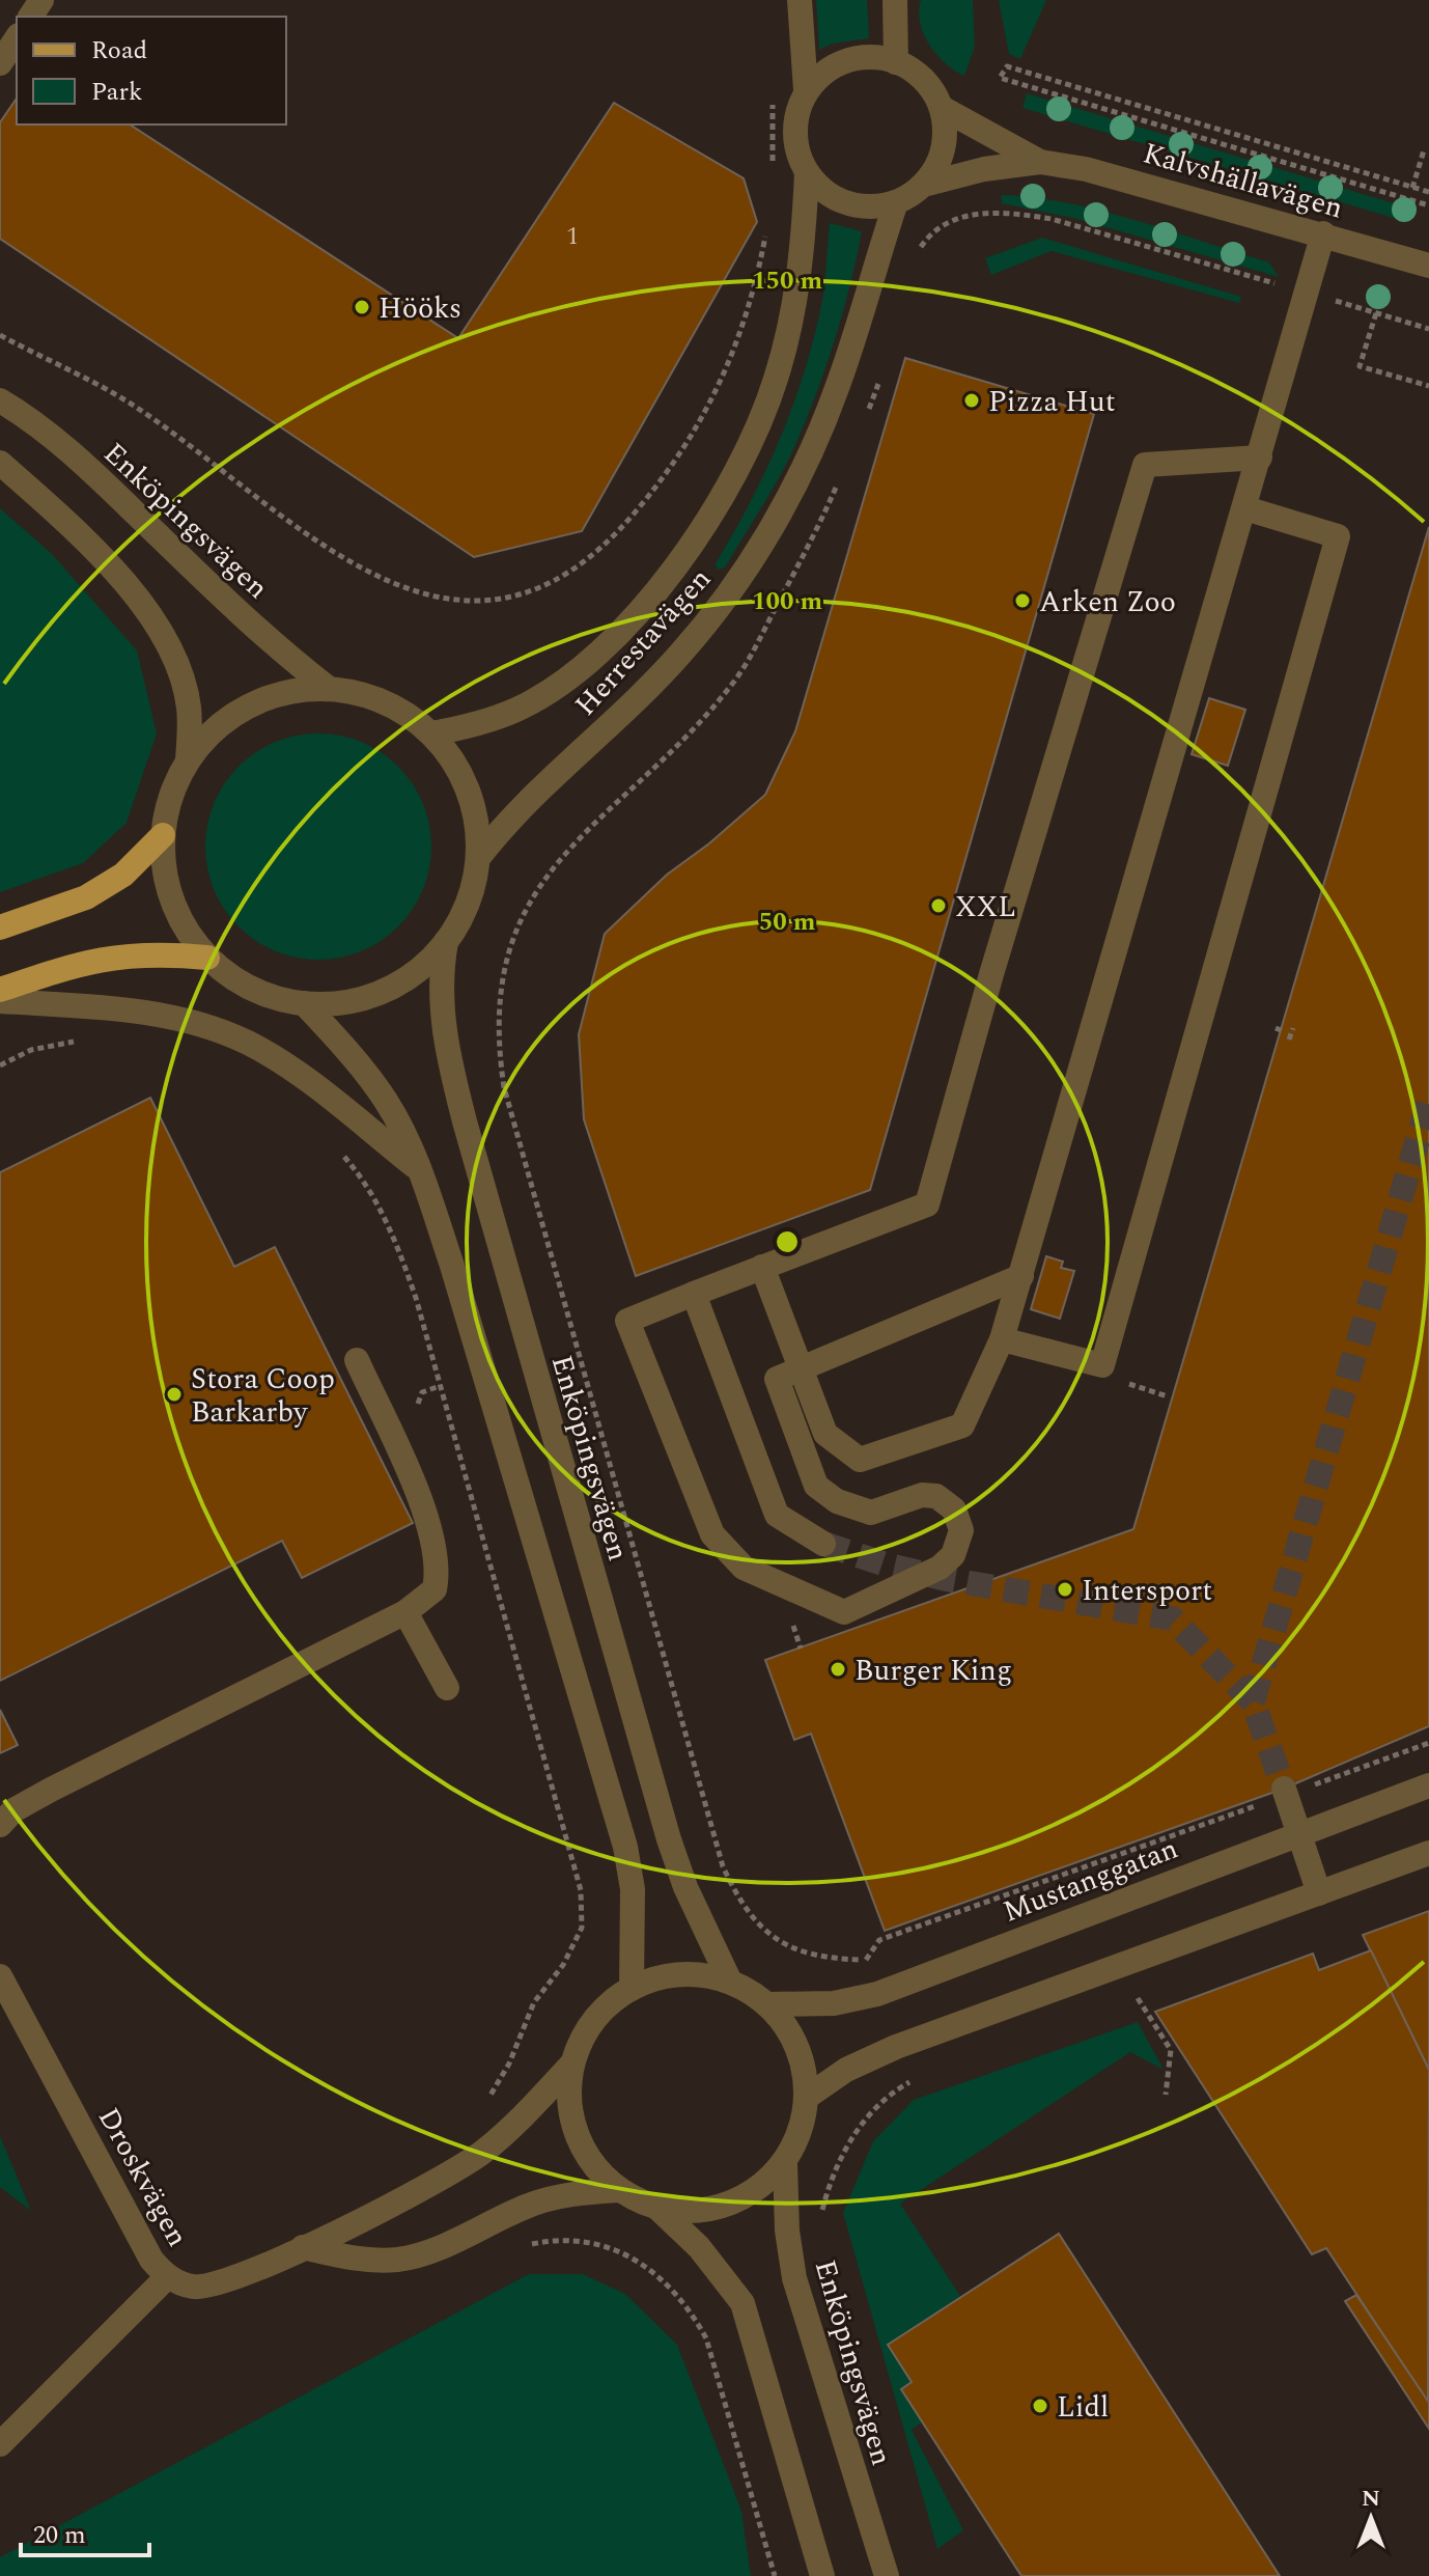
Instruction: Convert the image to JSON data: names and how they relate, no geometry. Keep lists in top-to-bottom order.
{
  "streets": {
    "street": [
      "Kalvshällavägen",
      "Enköpingsvägen",
      "Herrestavägen",
      "Mustanggatan",
      "Droskvägen"
    ]
  },
  "crossings": [
    ["Kalvshällavägen", "Herrestavägen"],
    ["Enköpingsvägen", "Mustanggatan"],
    ["Enköpingsvägen", "Droskvägen"],
    ["Mustanggatan", "Droskvägen"]
  ],
  "places": [
    "Hööks",
    "Pizza Hut",
    "Arken Zoo",
    "XXL",
    "Stora Coop Barkarby",
    "Intersport",
    "Burger King",
    "Lidl"
  ],
  "house_numbers": ["1"],
  "legend": ["Road", "Park"],
  "scale_bar": "20 m",
  "north": "top",
  "rings": ["150 m", "100 m", "50 m"]
}
